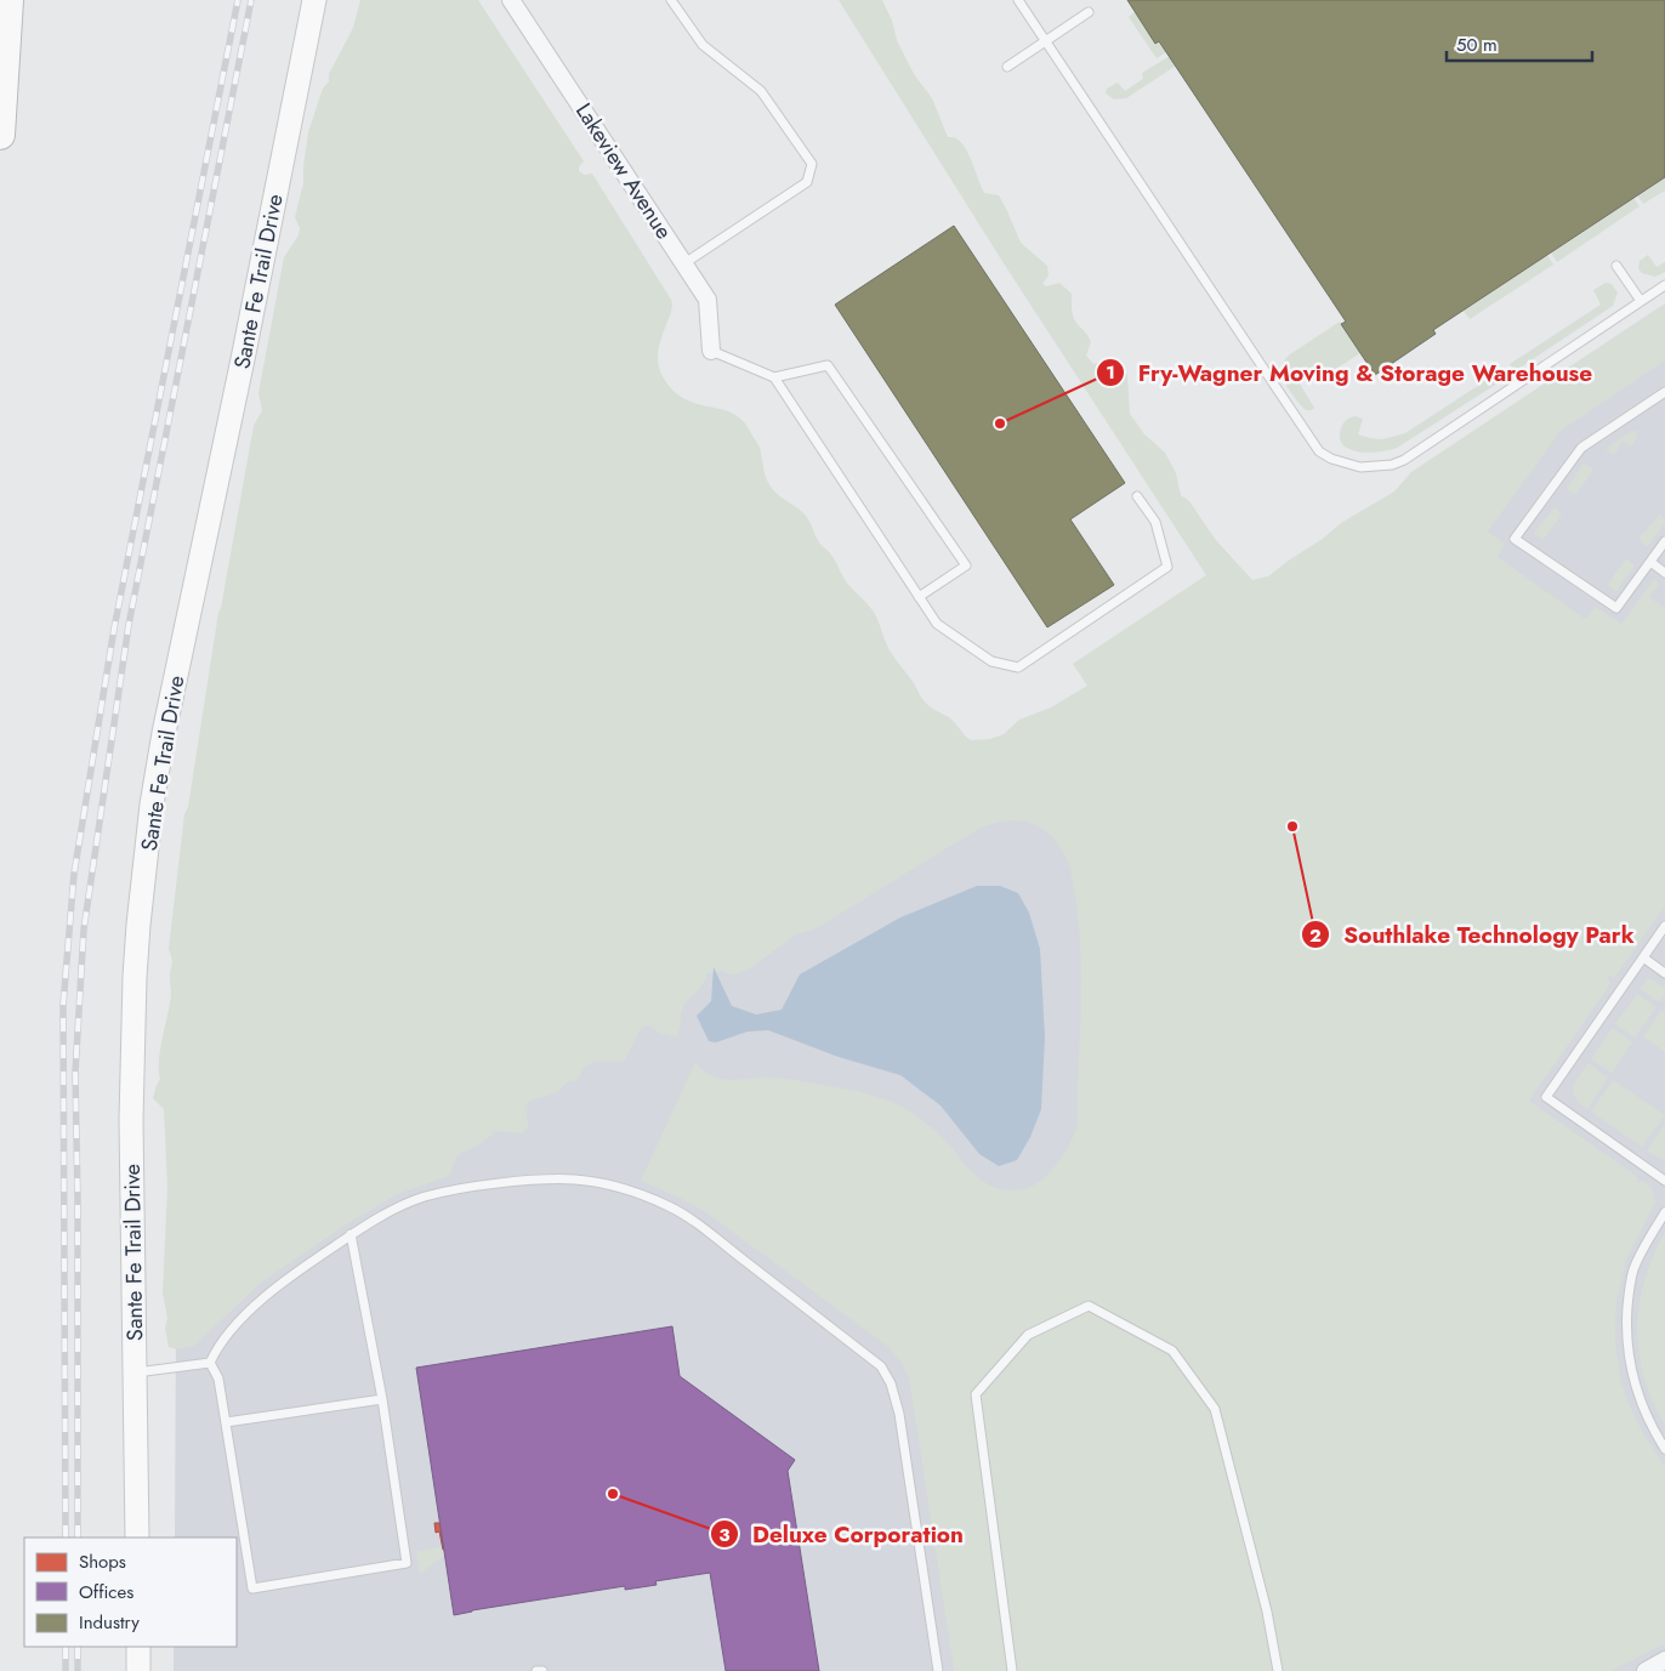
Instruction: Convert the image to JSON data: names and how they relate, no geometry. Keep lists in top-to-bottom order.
{
  "streets": {
    "main road": ["Sante Fe Trail Drive"],
    "street": ["Lakeview Avenue"]
  },
  "places": ["Fry-Wagner Moving & Storage Warehouse", "Southlake Technology Park", "Deluxe Corporation"],
  "legend": ["Shops", "Offices", "Industry"],
  "scale_bar": "50 m"
}
